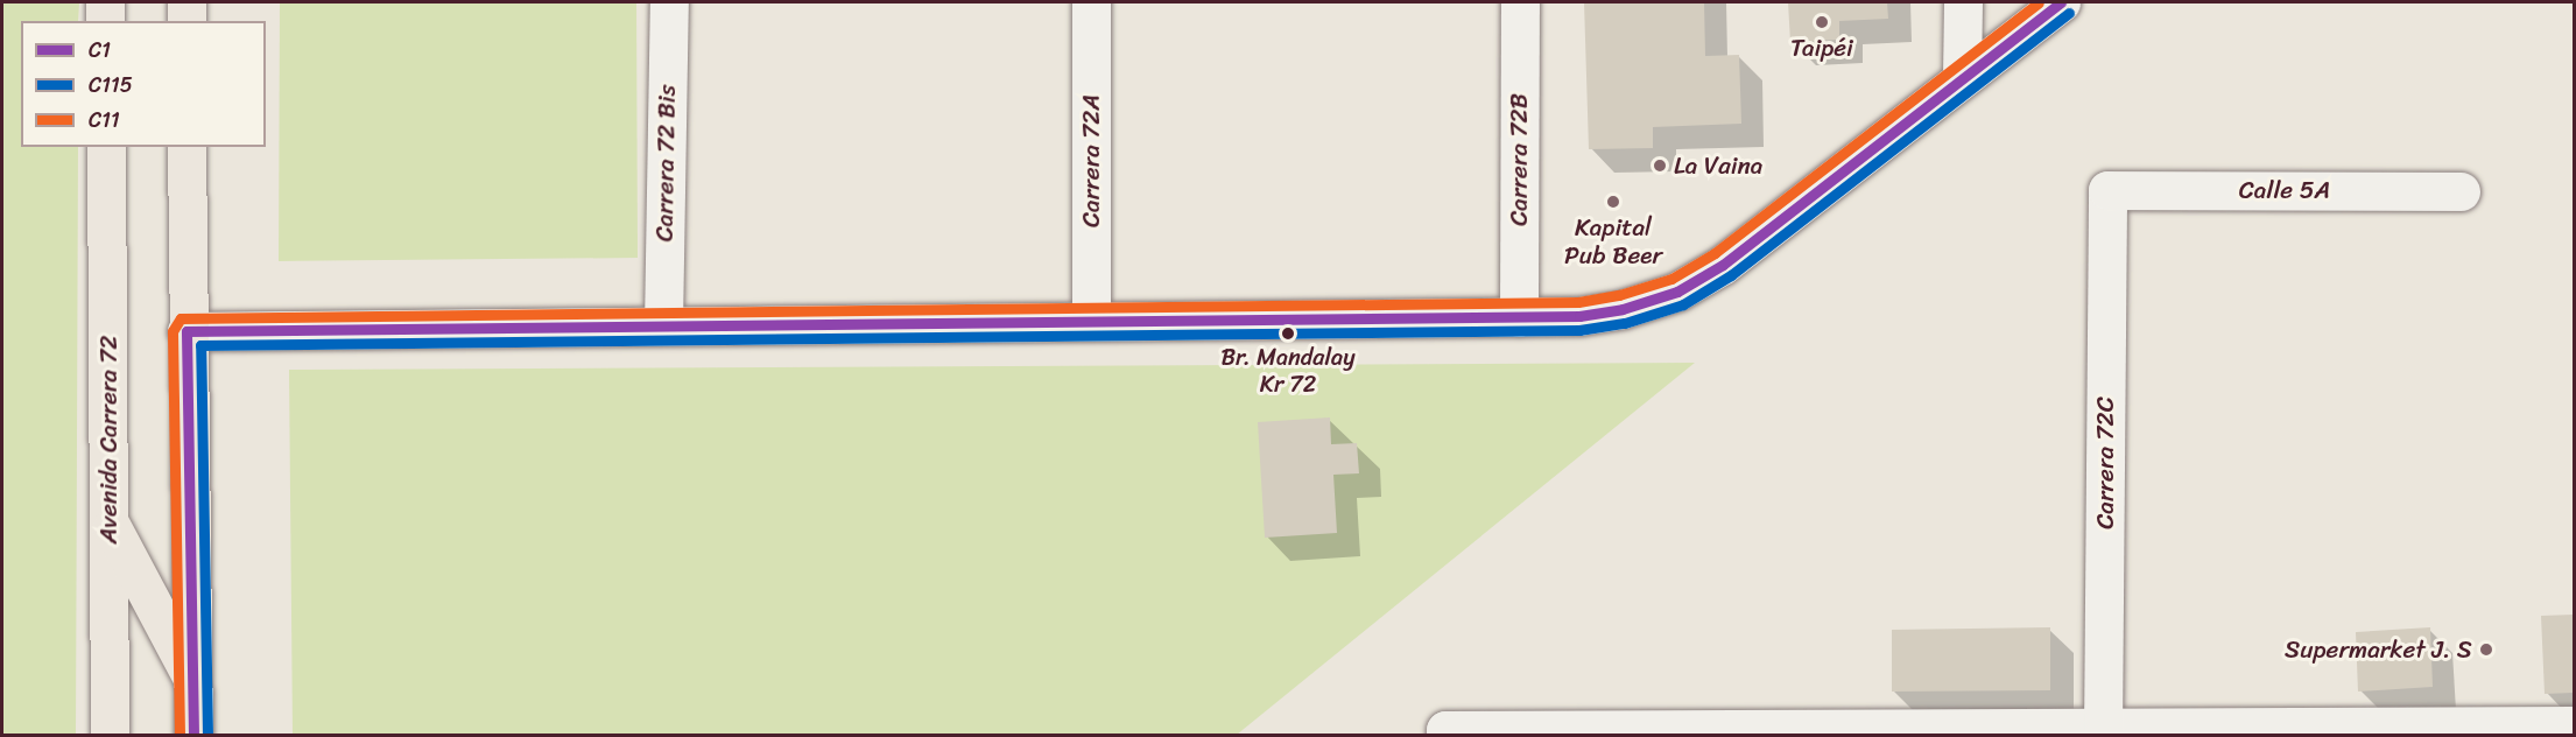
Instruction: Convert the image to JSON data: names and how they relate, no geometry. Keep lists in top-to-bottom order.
{
  "streets": {
    "highway": ["Avenida Carrera 72"],
    "street": [
      "Carrera 72B",
      "Carrera 72A",
      "Carrera 72 Bis",
      "Calle 5A",
      "Carrera 72C"
    ]
  },
  "crossings": [
    ["Calle 5A", "Carrera 72C"]
  ],
  "places": [
    "Taipéi",
    "La Vaina",
    "Kapital Pub Beer",
    "Br. Mandalay Kr 72",
    "Supermarket J. S"
  ],
  "lines": ["transit line C1", "transit line C11", "transit line C115"],
  "legend": ["C1", "C115", "C11"]
}
